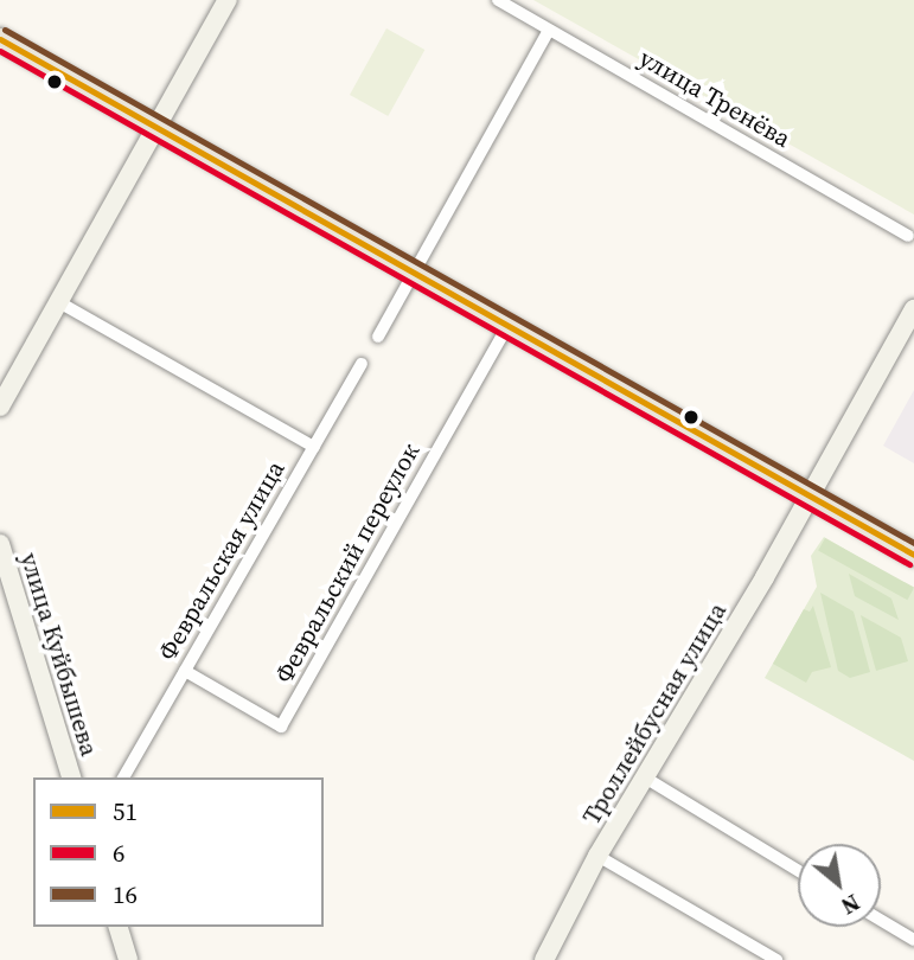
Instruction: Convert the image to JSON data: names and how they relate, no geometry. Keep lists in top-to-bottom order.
{
  "streets": {
    "main road": ["улица Куйбышева", "Троллейбусная улица"],
    "street": ["улица Тренёва", "Февральская улица", "Февральский переулок"]
  },
  "crossings": [
    ["Февральская улица", "Февральский переулок"]
  ],
  "lines": ["transit line 16", "transit line 51", "transit line 6"],
  "legend": ["51", "6", "16"],
  "north": "bottom right"
}
